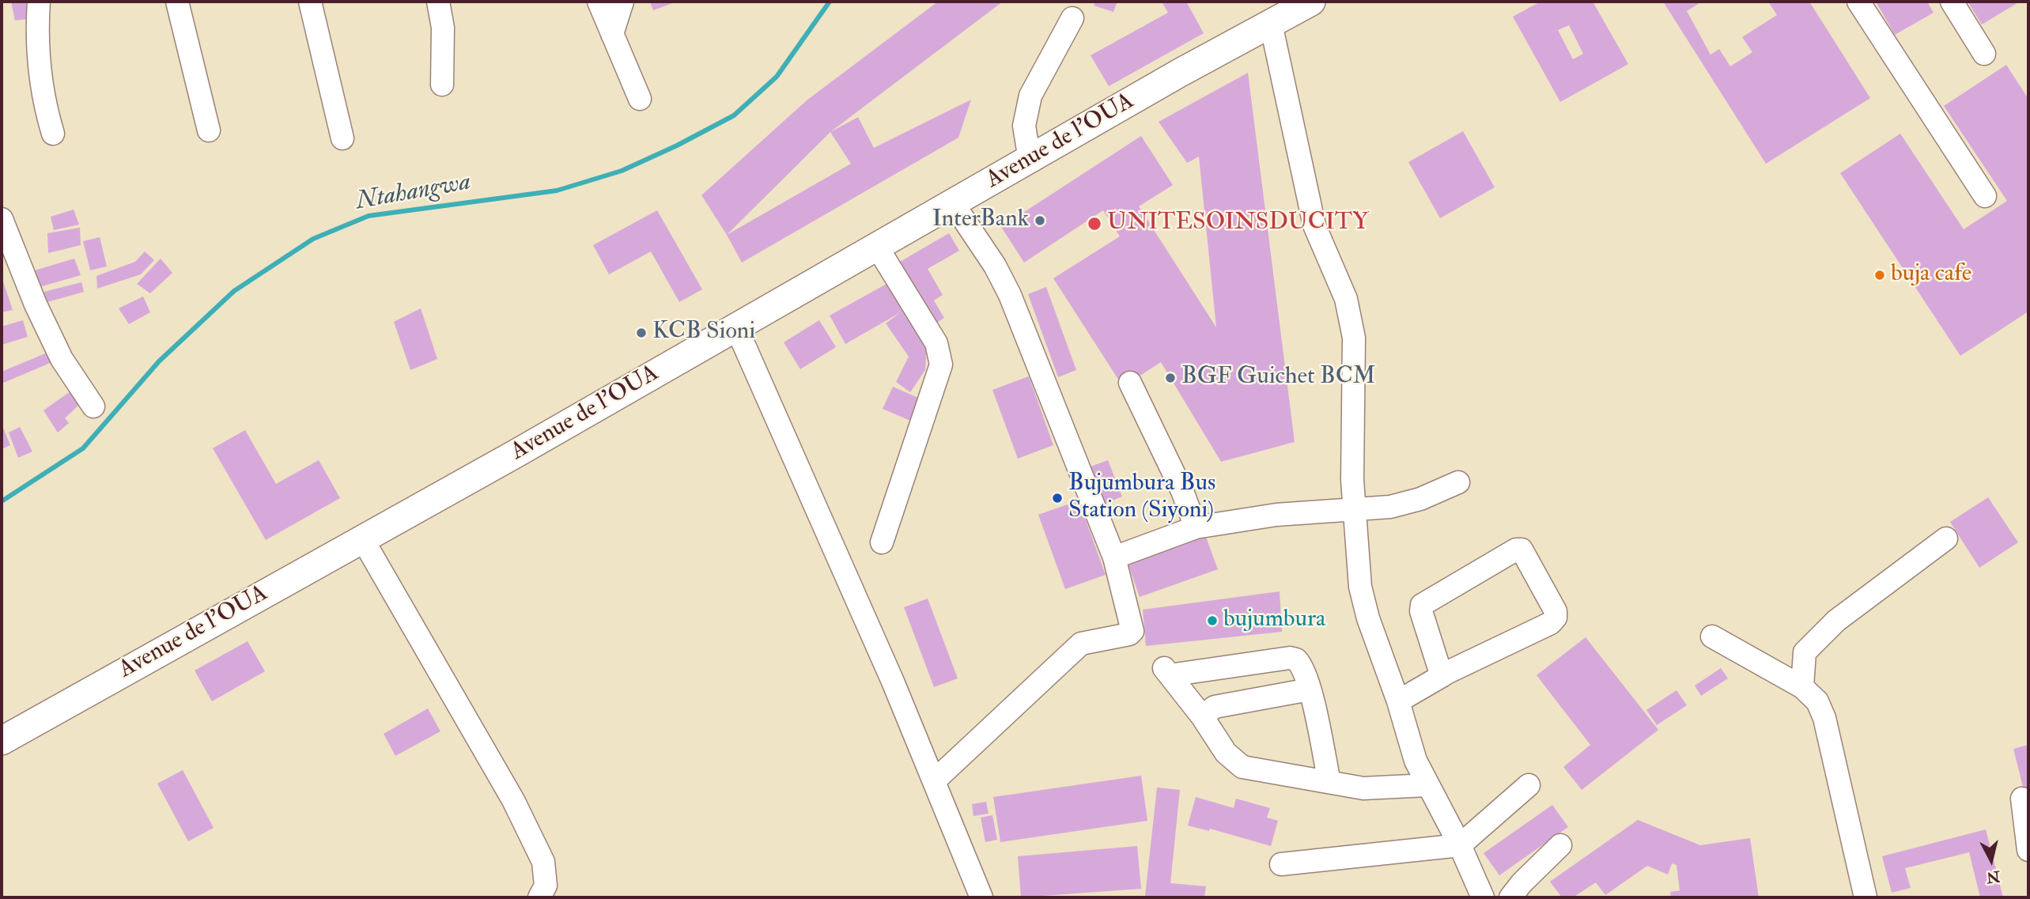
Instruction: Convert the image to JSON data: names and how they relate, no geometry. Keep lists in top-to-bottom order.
{
  "streets": {
    "main road": ["Avenue de l'OUA"]
  },
  "water": ["Ntahangwa"],
  "places": [
    "InterBank",
    "UNITESOINSDUCITY",
    "buja cafe",
    "KCB Sioni",
    "BGF Guichet BCM",
    "Bujumbura Bus Station (Siyoni)",
    "bujumbura"
  ],
  "north": "bottom"
}
